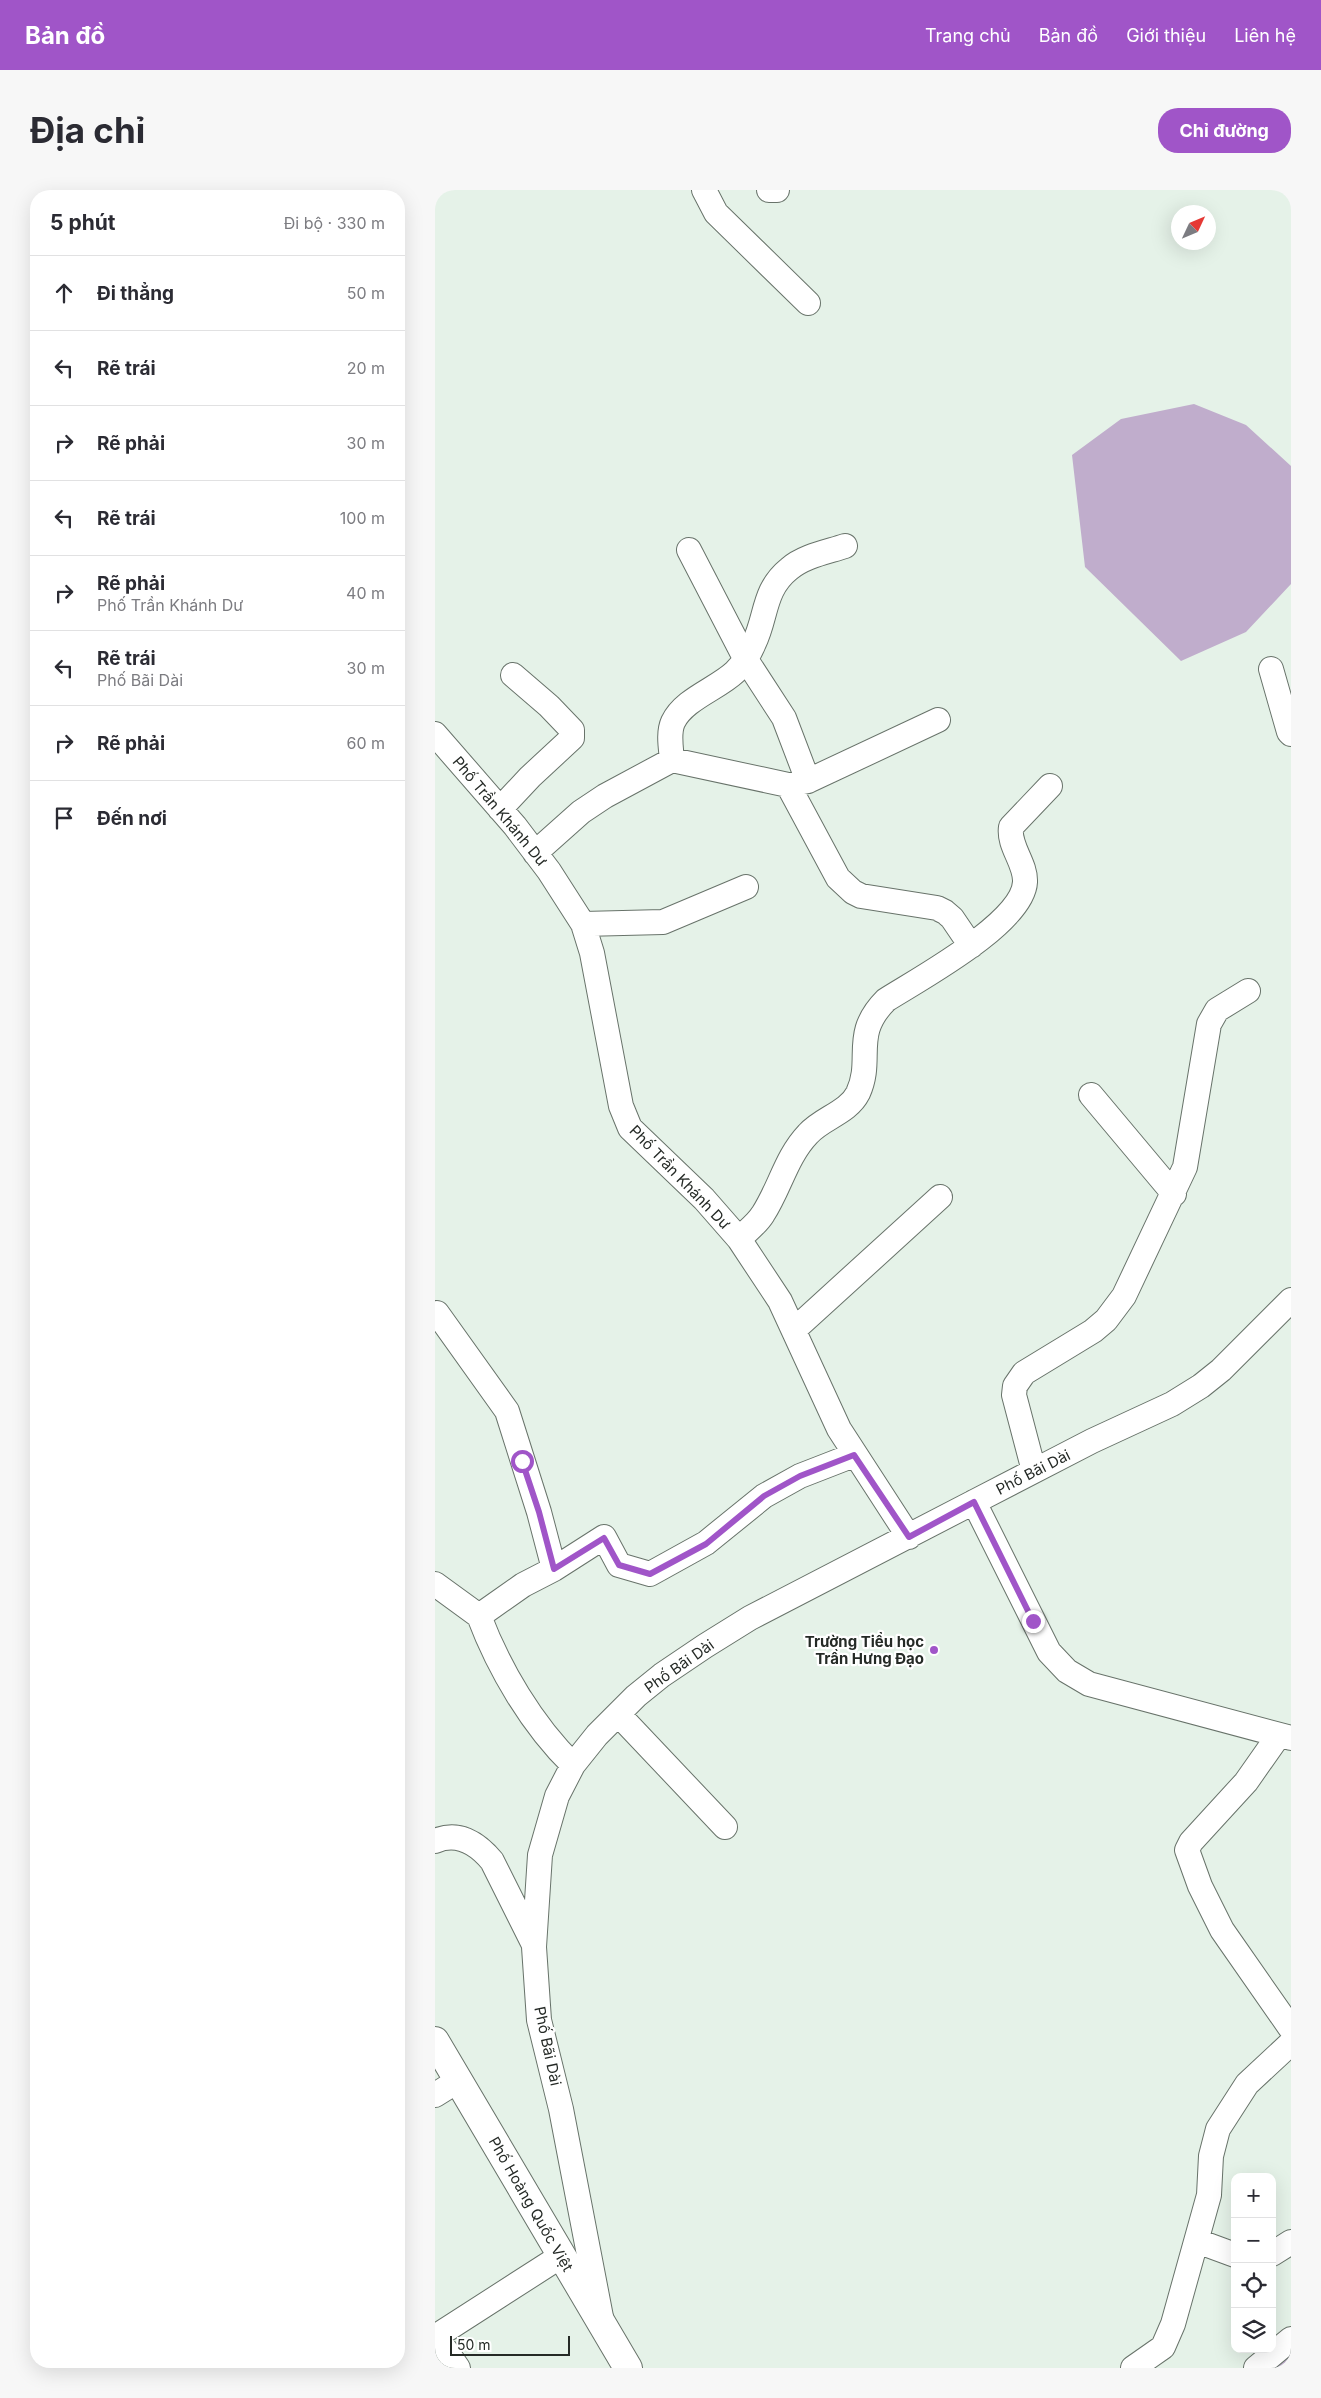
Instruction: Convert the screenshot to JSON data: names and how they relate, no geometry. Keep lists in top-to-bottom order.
{
  "streets": {
    "main road": ["Phố Hoàng Quốc Việt"],
    "street": ["Phố Trần Khánh Dư", "Phố Bãi Dài"]
  },
  "crossings": [
    ["Phố Trần Khánh Dư", "Phố Bãi Dài"],
    ["Phố Bãi Dài", "Phố Hoàng Quốc Việt"]
  ],
  "places": ["Trường Tiểu học Trần Hưng Đạo"],
  "scale_bar": "50 m",
  "north": "top right",
  "page": {
    "header": "Bản đồ",
    "nav": [
      "Trang chủ",
      "Bản đồ",
      "Giới thiệu",
      "Liên hệ"
    ],
    "buttons": "Chỉ đường",
    "title": "Địa chỉ",
    "heading": ["5 phút", "Đi bộ · 330 m"],
    "list": [
      ["Đi thẳng", "50 m"],
      ["Rẽ trái", "20 m"],
      ["Rẽ phải", "30 m"],
      ["Rẽ trái", "100 m"],
      ["Rẽ phải", "Phố Trần Khánh Dư", "40 m"],
      ["Rẽ trái", "Phố Bãi Dài", "30 m"],
      ["Rẽ phải", "60 m"],
      "Đến nơi"
    ],
    "map_buttons": ["+", "−"],
    "scale": "50 m"
  }
}
